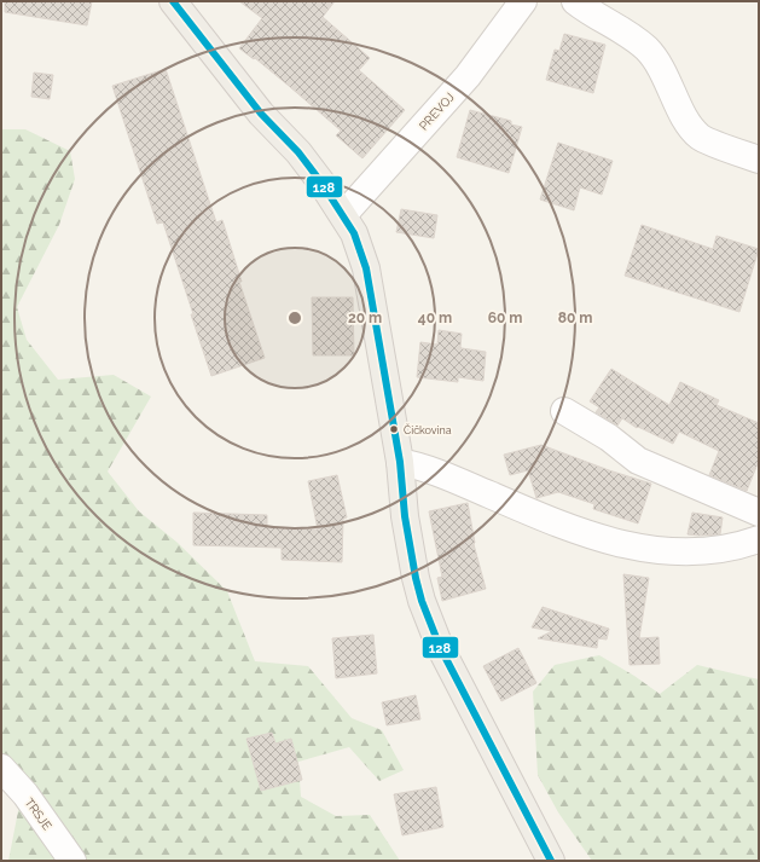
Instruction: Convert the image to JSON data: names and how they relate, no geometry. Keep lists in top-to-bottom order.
{
  "streets": {
    "street": ["PREVOJ", "TRSJE"]
  },
  "places": ["Čičkovina"],
  "lines": ["transit line 128"],
  "rings": [
    "20 m",
    "40 m",
    "60 m",
    "80 m"
  ]
}
